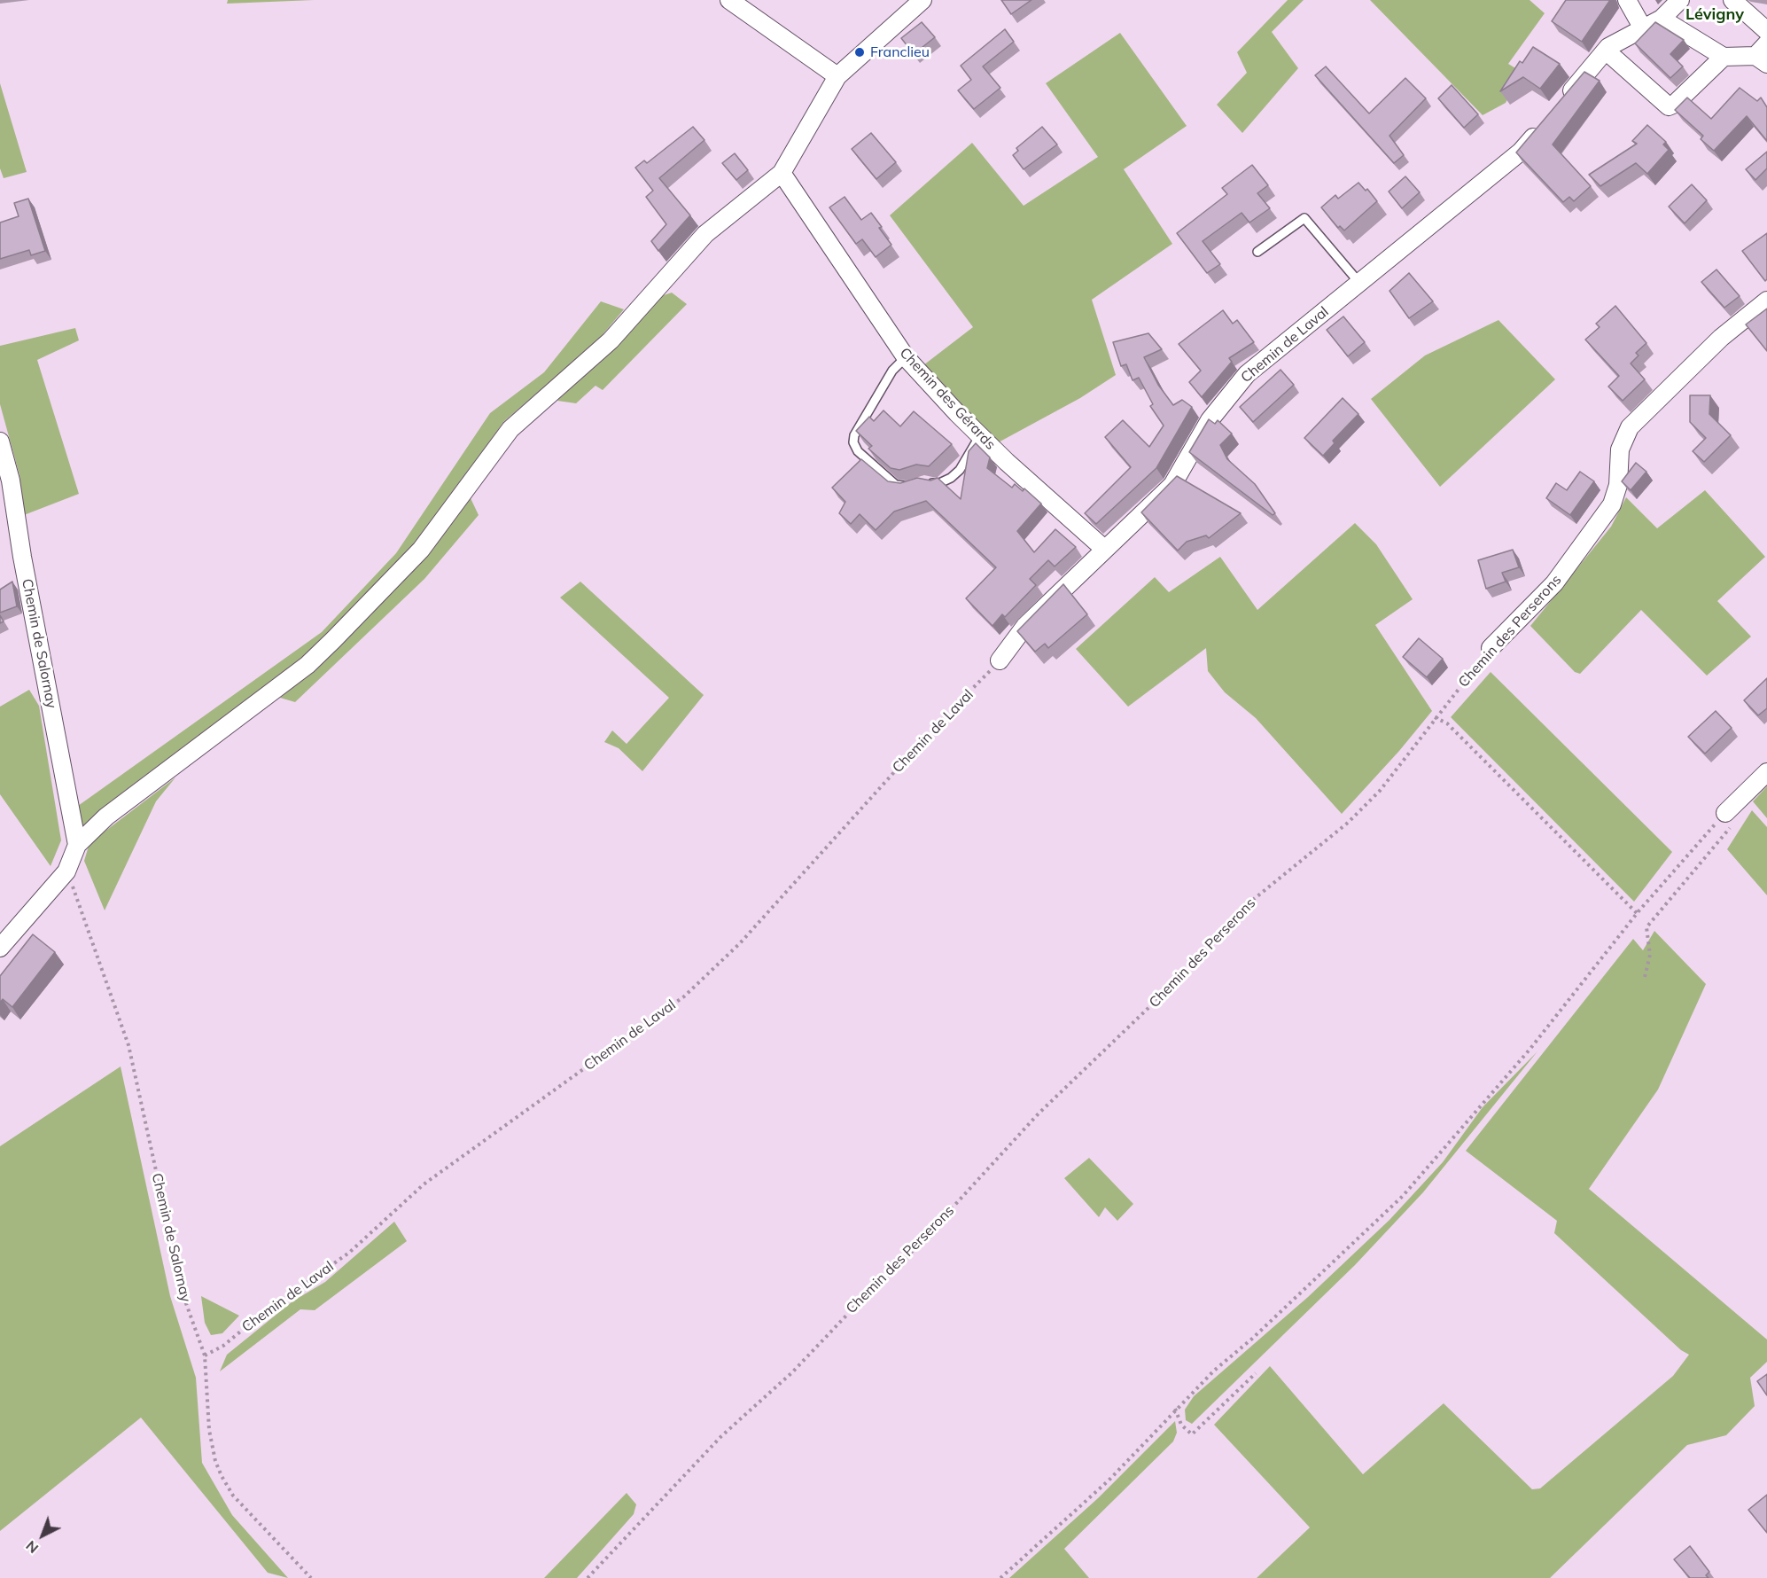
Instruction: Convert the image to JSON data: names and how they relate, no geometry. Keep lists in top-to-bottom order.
{
  "streets": {
    "street": [
      "Chemin de Laval",
      "Chemin des Gérards",
      "Chemin des Perserons",
      "Chemin de Salornay"
    ]
  },
  "crossings": [
    ["Chemin de Laval", "Chemin des Gérards"],
    ["Chemin de Laval", "Chemin de Salornay"]
  ],
  "districts": ["Lévigny"],
  "places": ["Franclieu"],
  "north": "bottom left"
}
